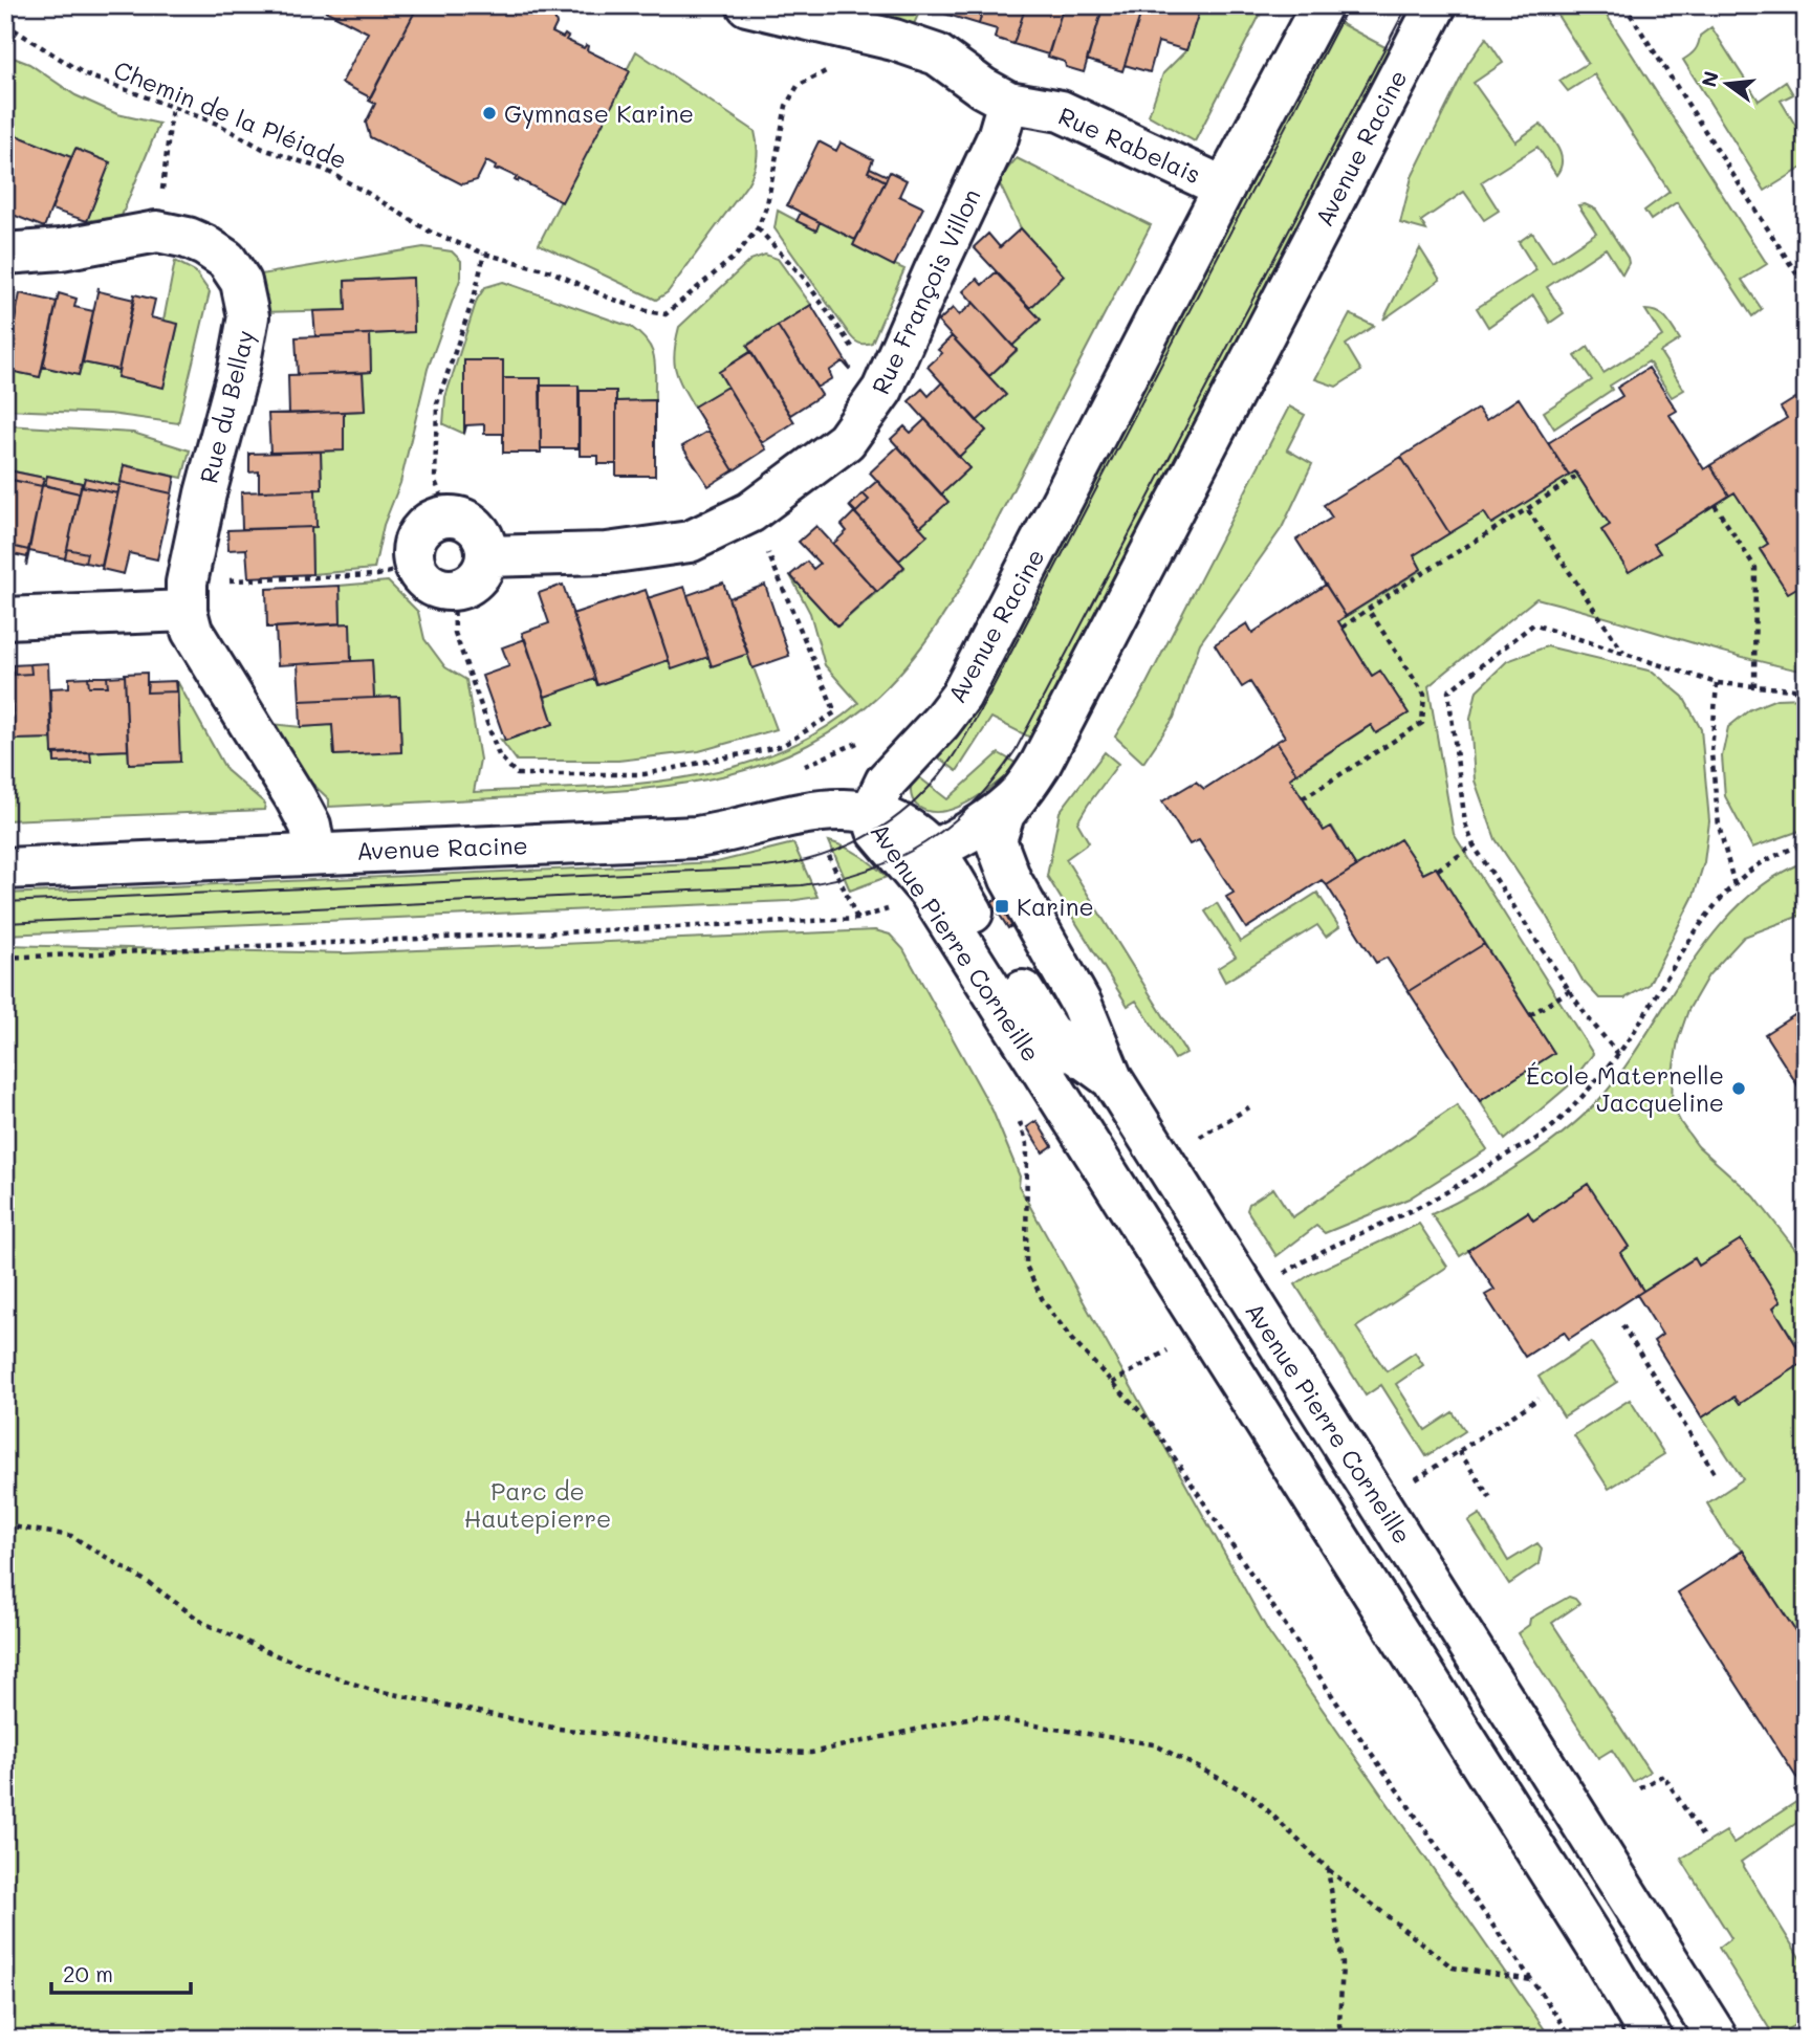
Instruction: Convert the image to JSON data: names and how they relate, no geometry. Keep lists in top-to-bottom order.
{
  "streets": {
    "street": [
      "Rue Rabelais",
      "Avenue Racine",
      "Rue François Villon",
      "Rue du Bellay",
      "Avenue Pierre Corneille"
    ],
    "path": ["Chemin de la Pléiade"]
  },
  "crossings": [
    ["Rue Rabelais", "Avenue Racine"],
    ["Rue Rabelais", "Rue François Villon"],
    ["Avenue Racine", "Avenue Pierre Corneille"]
  ],
  "parks": ["Parc de Hautepierre"],
  "places": {
    "other": ["Gymnase Karine", "École Maternelle Jacqueline"],
    "transit": ["Karine"]
  },
  "scale_bar": "20 m",
  "north": "left"
}
